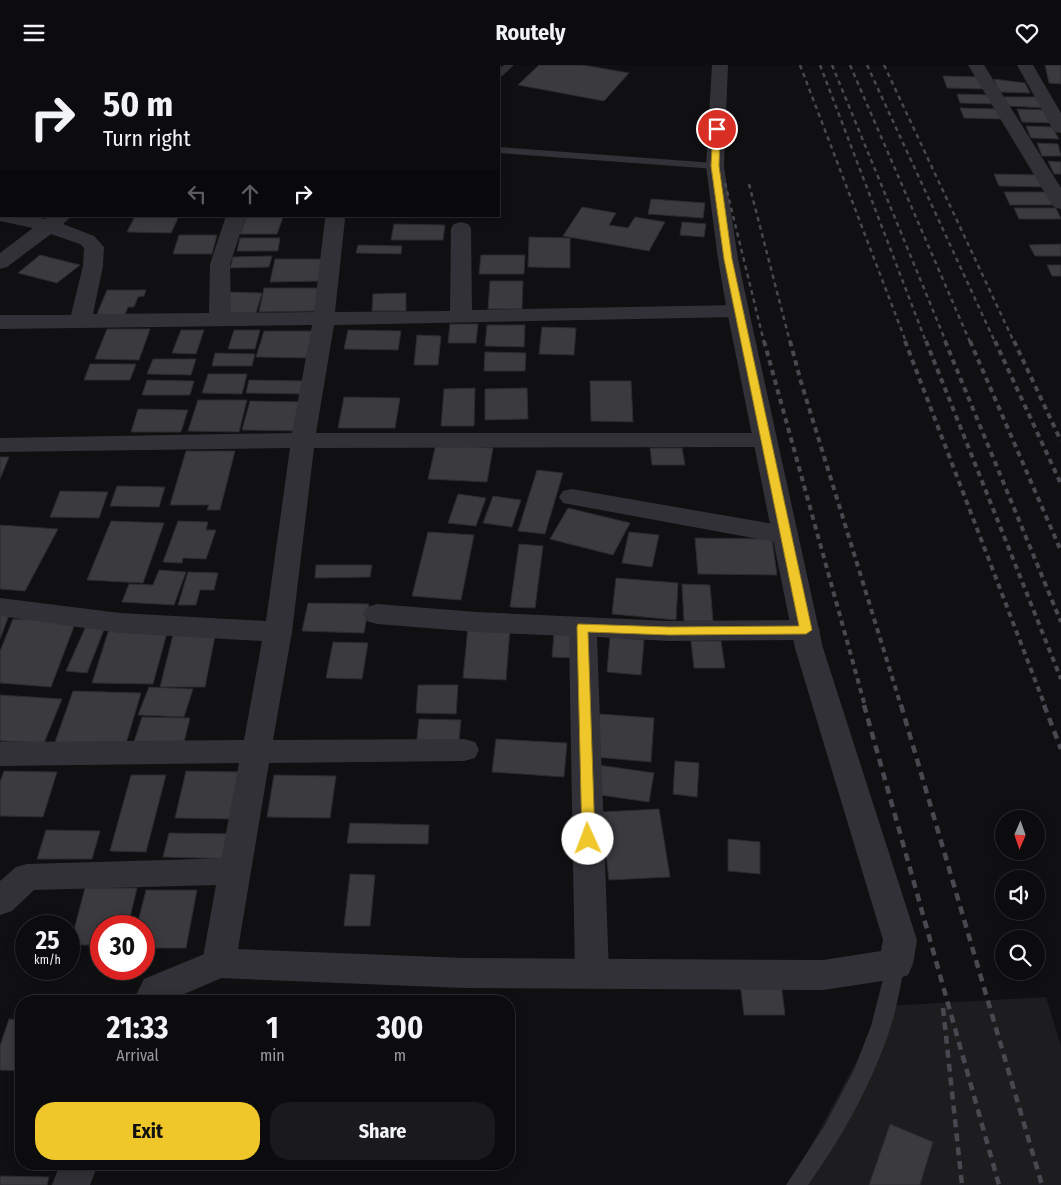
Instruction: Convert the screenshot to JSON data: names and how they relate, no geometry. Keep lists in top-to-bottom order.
{
  "north": "bottom",
  "page": {
    "header": "Routely",
    "turn": ["50 m", "Turn right"],
    "speed": "25 km/h",
    "limit": "30",
    "eta": [
      "21:33",
      "Arrival",
      "1",
      "min",
      "300",
      "m"
    ],
    "buttons": ["Exit", "Share"]
  }
}
